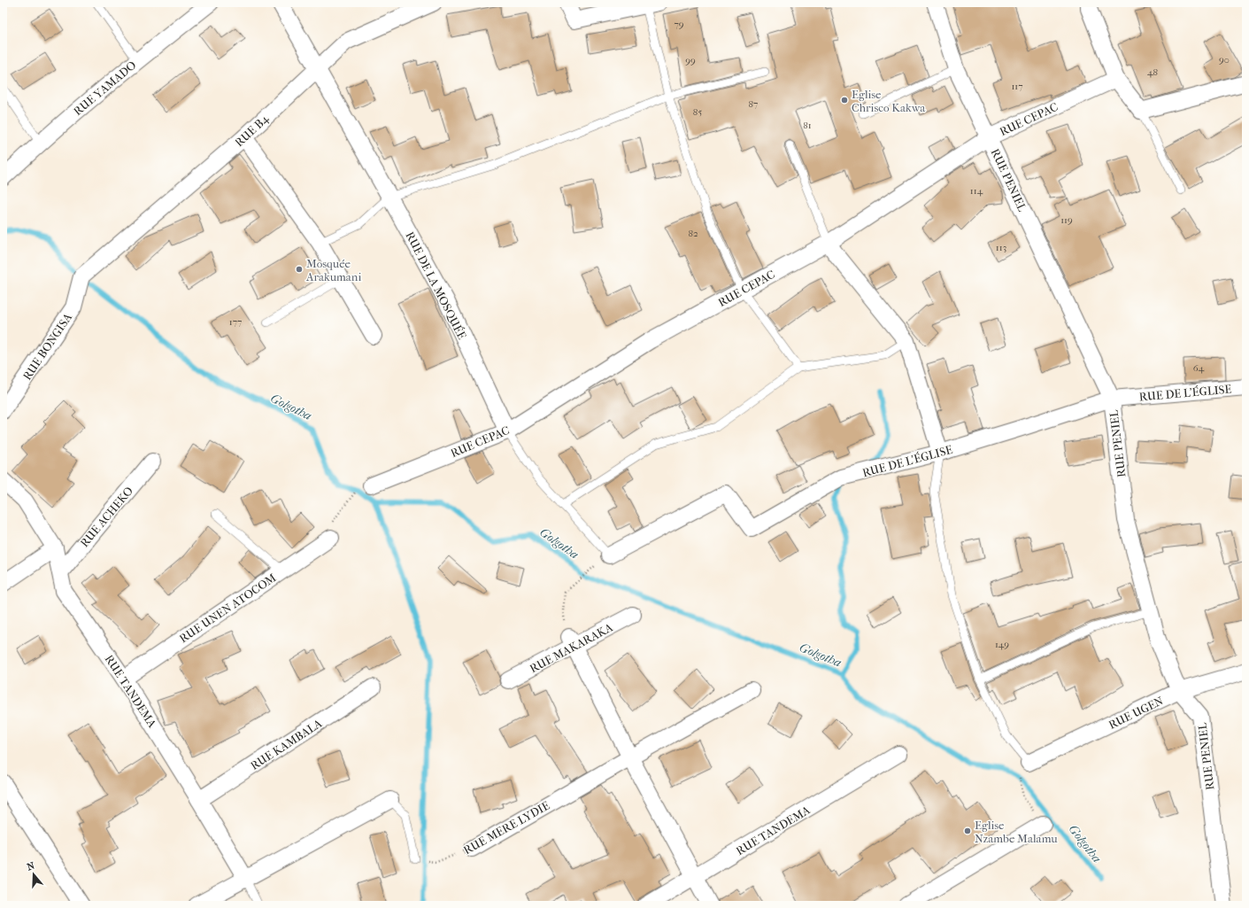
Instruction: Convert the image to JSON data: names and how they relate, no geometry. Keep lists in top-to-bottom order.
{
  "streets": {
    "street": [
      "RUE YAMADO",
      "RUE CEPAC",
      "RUE B4",
      "RUE PENIEL",
      "RUE DE LA MOSQUÉE",
      "RUE BONGISA",
      "RUE DE L'ÉGLISE",
      "RUE ACHEKO",
      "RUE UNEN ATOCOM",
      "RUE MAKARAKA",
      "RUE TANDEMA",
      "RUE UGEN",
      "RUE KAMBALA",
      "RUE MERE LYDIE"
    ]
  },
  "crossings": [
    ["RUE CEPAC", "RUE PENIEL"],
    ["RUE CEPAC", "RUE DE LA MOSQUÉE"],
    ["RUE B4", "RUE DE LA MOSQUÉE"],
    ["RUE B4", "RUE BONGISA"],
    ["RUE PENIEL", "RUE DE L'ÉGLISE"],
    ["RUE PENIEL", "RUE UGEN"],
    ["RUE DE LA MOSQUÉE", "RUE DE L'ÉGLISE"],
    ["RUE ACHEKO", "RUE TANDEMA"],
    ["RUE UNEN ATOCOM", "RUE TANDEMA"],
    ["RUE TANDEMA", "RUE KAMBALA"]
  ],
  "water": ["Golgotha"],
  "places": ["Eglise Chrisco Kakwa", "Mosquée Arakumani", "Eglise Nzambe Malamu"],
  "house_numbers": [
    "79",
    "90",
    "99",
    "48",
    "117",
    "87",
    "85",
    "81",
    "114",
    "119",
    "82",
    "113",
    "177",
    "64",
    "149"
  ],
  "north": "top"
}
